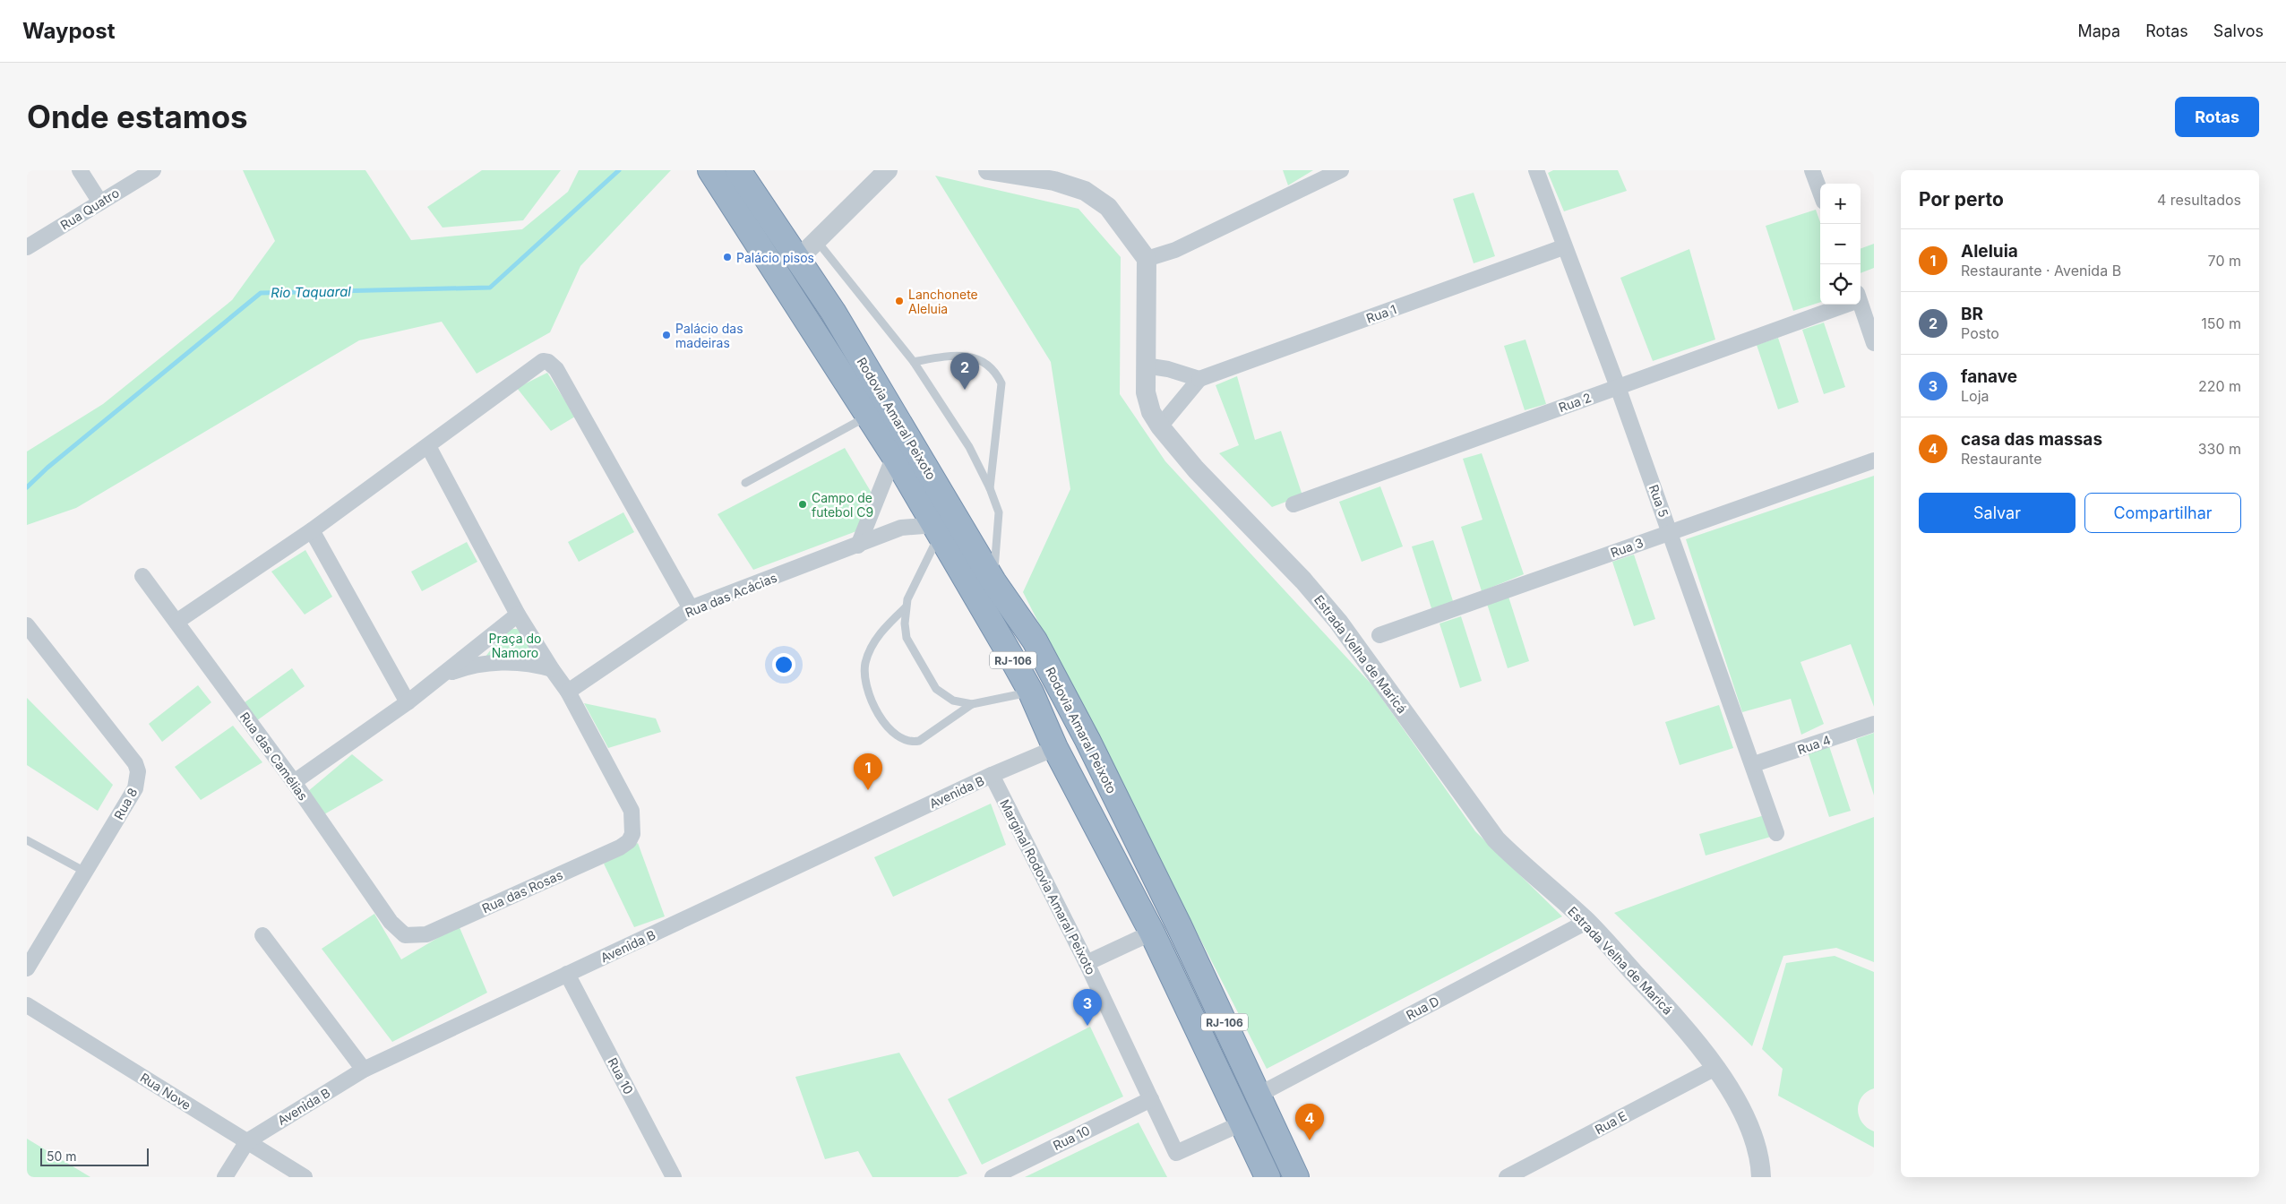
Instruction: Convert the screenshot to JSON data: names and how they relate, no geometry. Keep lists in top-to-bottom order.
{
  "streets": {
    "highway": ["Rodovia Amaral Peixoto", "RJ-106"],
    "street": [
      "Rua Quatro",
      "Rua 1",
      "Rua 2",
      "Rua 5",
      "Rua 3",
      "Rua das Acácias",
      "Estrada Velha de Maricá",
      "Rua 4",
      "Rua das Camélias",
      "Avenida B",
      "Rua 8",
      "Marginal Rodovia Amaral Peixoto",
      "Rua das Rosas",
      "Rua D",
      "Rua 10",
      "Rua Nove",
      "Rua E"
    ]
  },
  "crossings": [
    ["Rua 1", "Rua 5"],
    ["Rua 2", "Rua 5"],
    ["Rodovia Amaral Peixoto", "Rua das Acácias"],
    ["Rodovia Amaral Peixoto", "Avenida B"],
    ["Rodovia Amaral Peixoto", "Marginal Rodovia Amaral Peixoto"],
    ["Rodovia Amaral Peixoto", "Rua D"],
    ["Rua 5", "Rua 3"],
    ["Rua 5", "Rua 4"],
    ["Rua das Acácias", "Rua das Rosas"],
    ["Estrada Velha de Maricá", "Rua D"],
    ["Estrada Velha de Maricá", "Rua E"],
    ["Rua das Camélias", "Rua das Rosas"],
    ["Avenida B", "Marginal Rodovia Amaral Peixoto"],
    ["Avenida B", "Rua 10"],
    ["Avenida B", "Rua Nove"],
    ["Marginal Rodovia Amaral Peixoto", "Rua 10"]
  ],
  "water": ["Rio Taquaral"],
  "parks": ["Praça do Namoro"],
  "places": [
    "Palácio pisos",
    "Lanchonete Aleluia",
    "Palácio das madeiras",
    "Campo de futebol C9"
  ],
  "scale_bar": "50 m",
  "page": {
    "header": "Waypost",
    "nav": ["Mapa", "Rotas", "Salvos"],
    "buttons": [
      "Rotas",
      ["Salvar", "Compartilhar"]
    ],
    "title": "Onde estamos",
    "heading": ["Por perto", "4 resultados"],
    "map_buttons": ["+", "−"],
    "list": [
      {
        "mark": "1",
        "name": "Aleluia",
        "note": "Restaurante · Avenida B",
        "value": "70 m"
      },
      {
        "mark": "2",
        "name": "BR",
        "note": "Posto",
        "value": "150 m"
      },
      {
        "mark": "3",
        "name": "fanave",
        "note": "Loja",
        "value": "220 m"
      },
      {
        "mark": "4",
        "name": "casa das massas",
        "note": "Restaurante",
        "value": "330 m"
      }
    ],
    "pins": [
      "2",
      "1",
      "3",
      "4"
    ],
    "scale": "50 m"
  }
}
